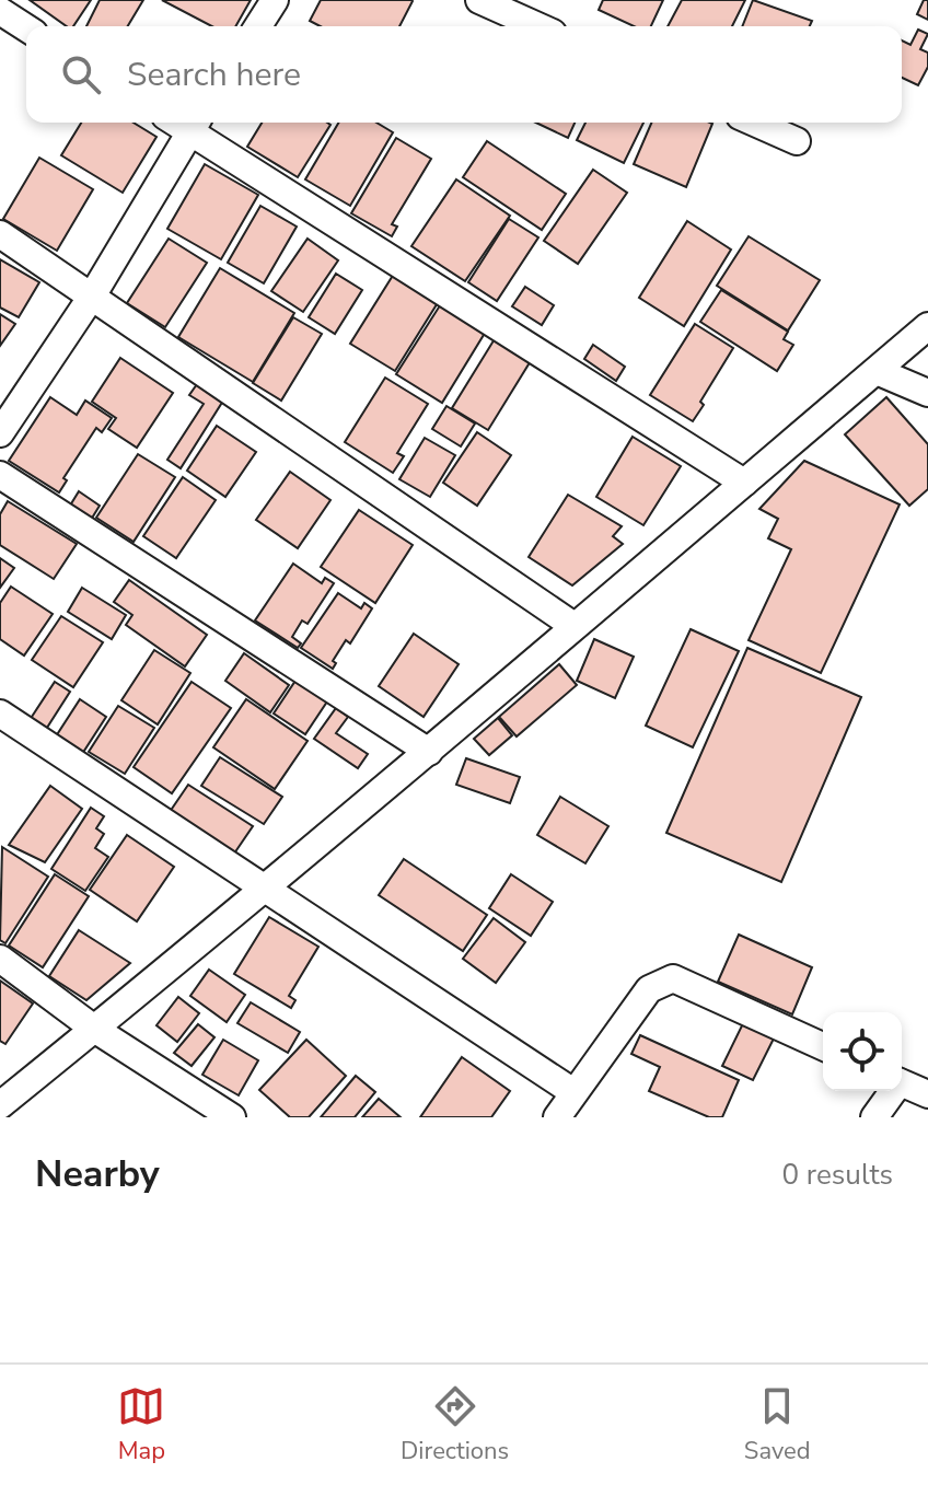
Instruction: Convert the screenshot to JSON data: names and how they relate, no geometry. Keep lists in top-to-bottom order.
{
  "page": {
    "search": "Search here",
    "heading": ["Nearby", "0 results"],
    "nav": ["Map", "Directions", "Saved"]
  }
}
